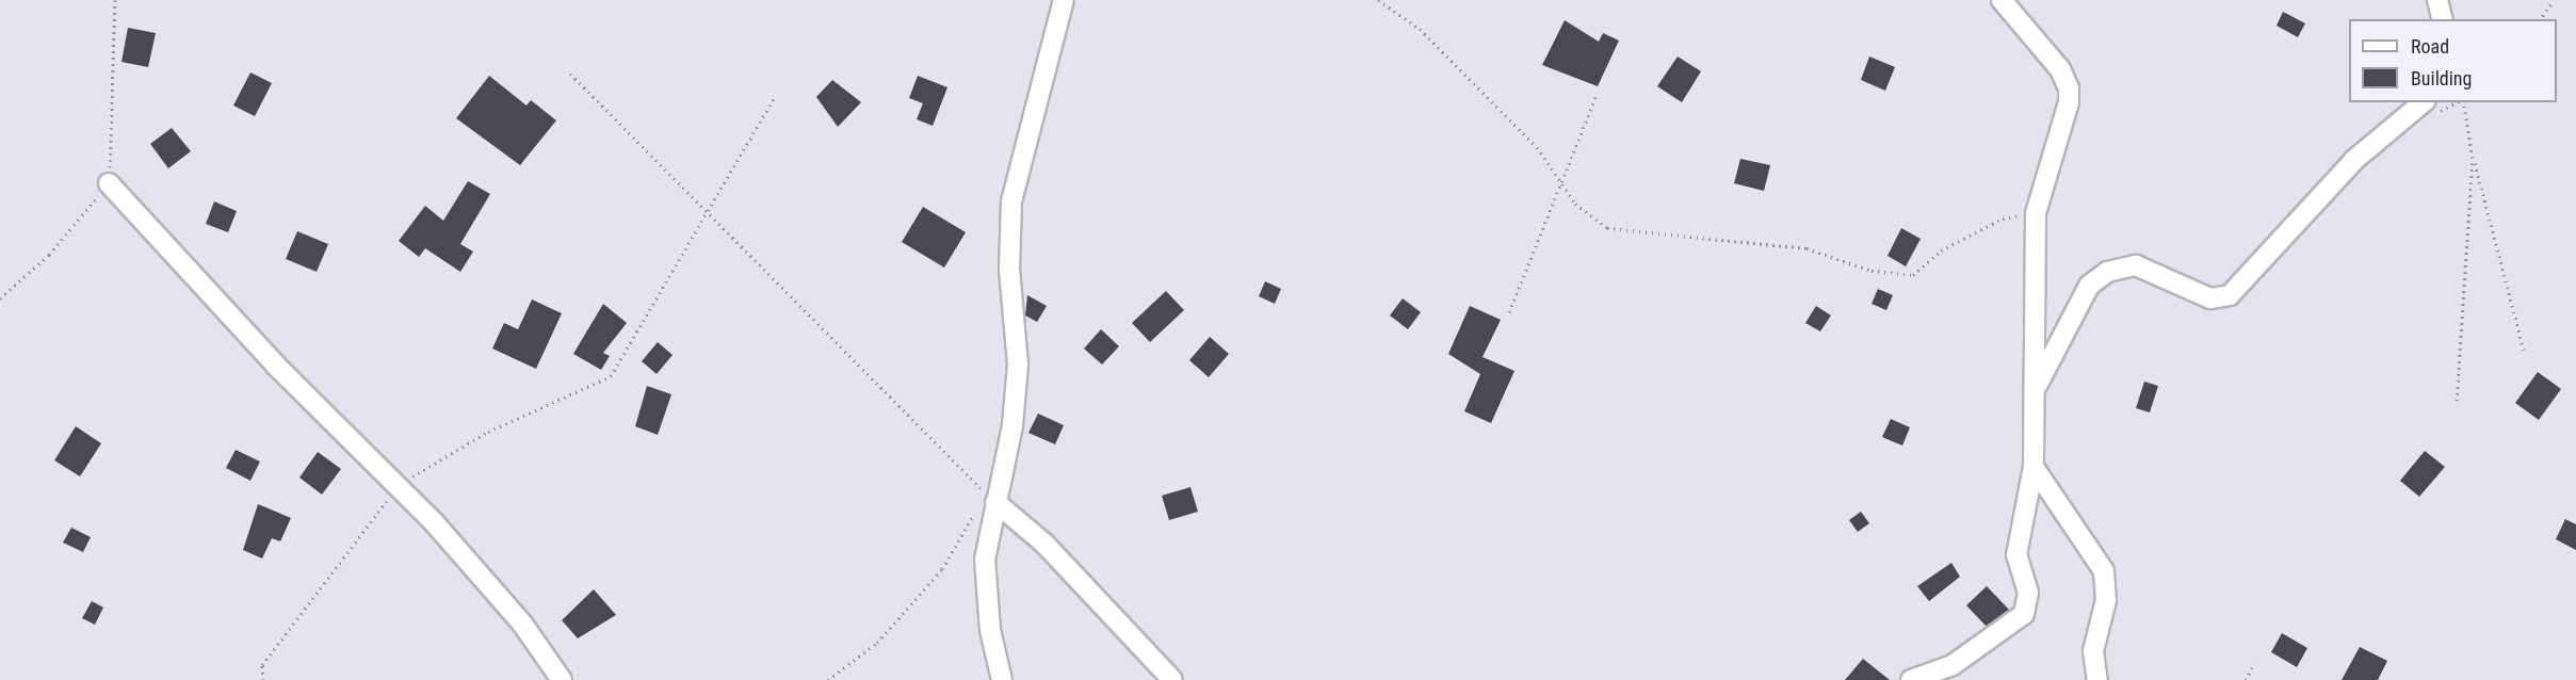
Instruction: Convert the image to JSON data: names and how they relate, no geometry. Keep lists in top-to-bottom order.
{
  "legend": ["Road", "Building"]
}
